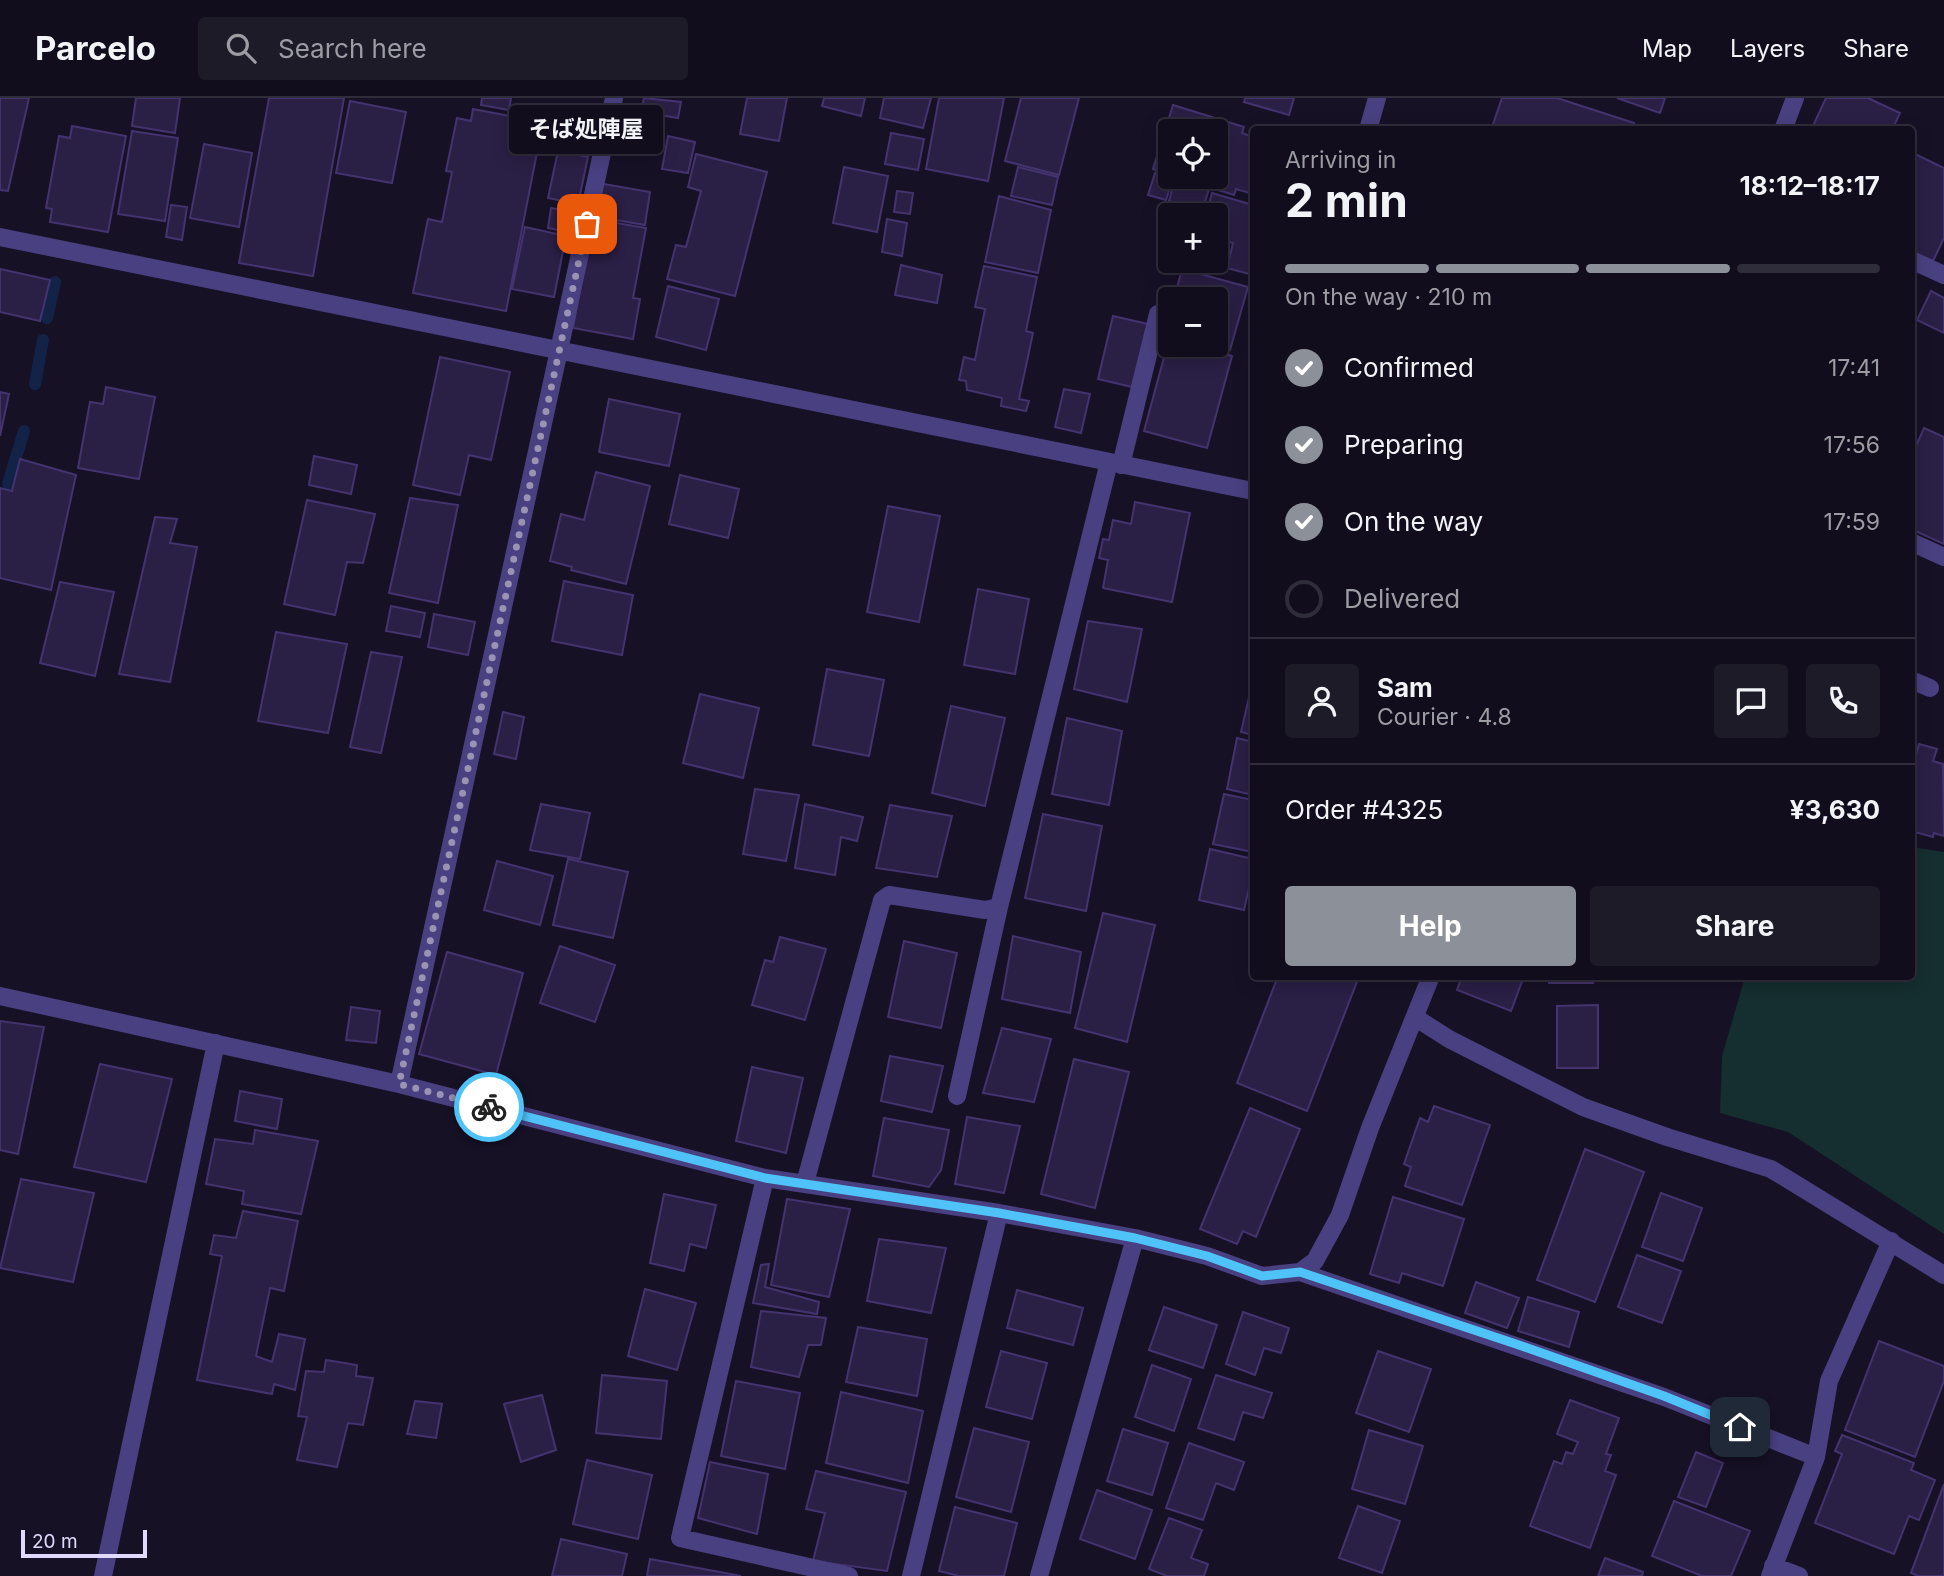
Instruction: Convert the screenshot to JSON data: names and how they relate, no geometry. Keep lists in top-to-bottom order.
{
  "places": ["そば処陣屋"],
  "scale_bar": "20 m",
  "page": {
    "header": "Parcelo",
    "search": "Search here",
    "nav": ["Map", "Layers", "Share"],
    "bubble": "そば処陣屋",
    "map_buttons": ["+", "−"],
    "heading": ["2 min", "Arriving in", "18:12–18:17"],
    "panel": [
      "Sam",
      "Courier · 4.8",
      "Order #4325",
      "¥3,630"
    ],
    "bar": "On the way · 210 m",
    "list": [
      ["Confirmed", "17:41"],
      ["Preparing", "17:56"],
      ["On the way", "17:59"],
      "Delivered"
    ],
    "buttons": ["Help", "Share"],
    "scale": "20 m"
  }
}
